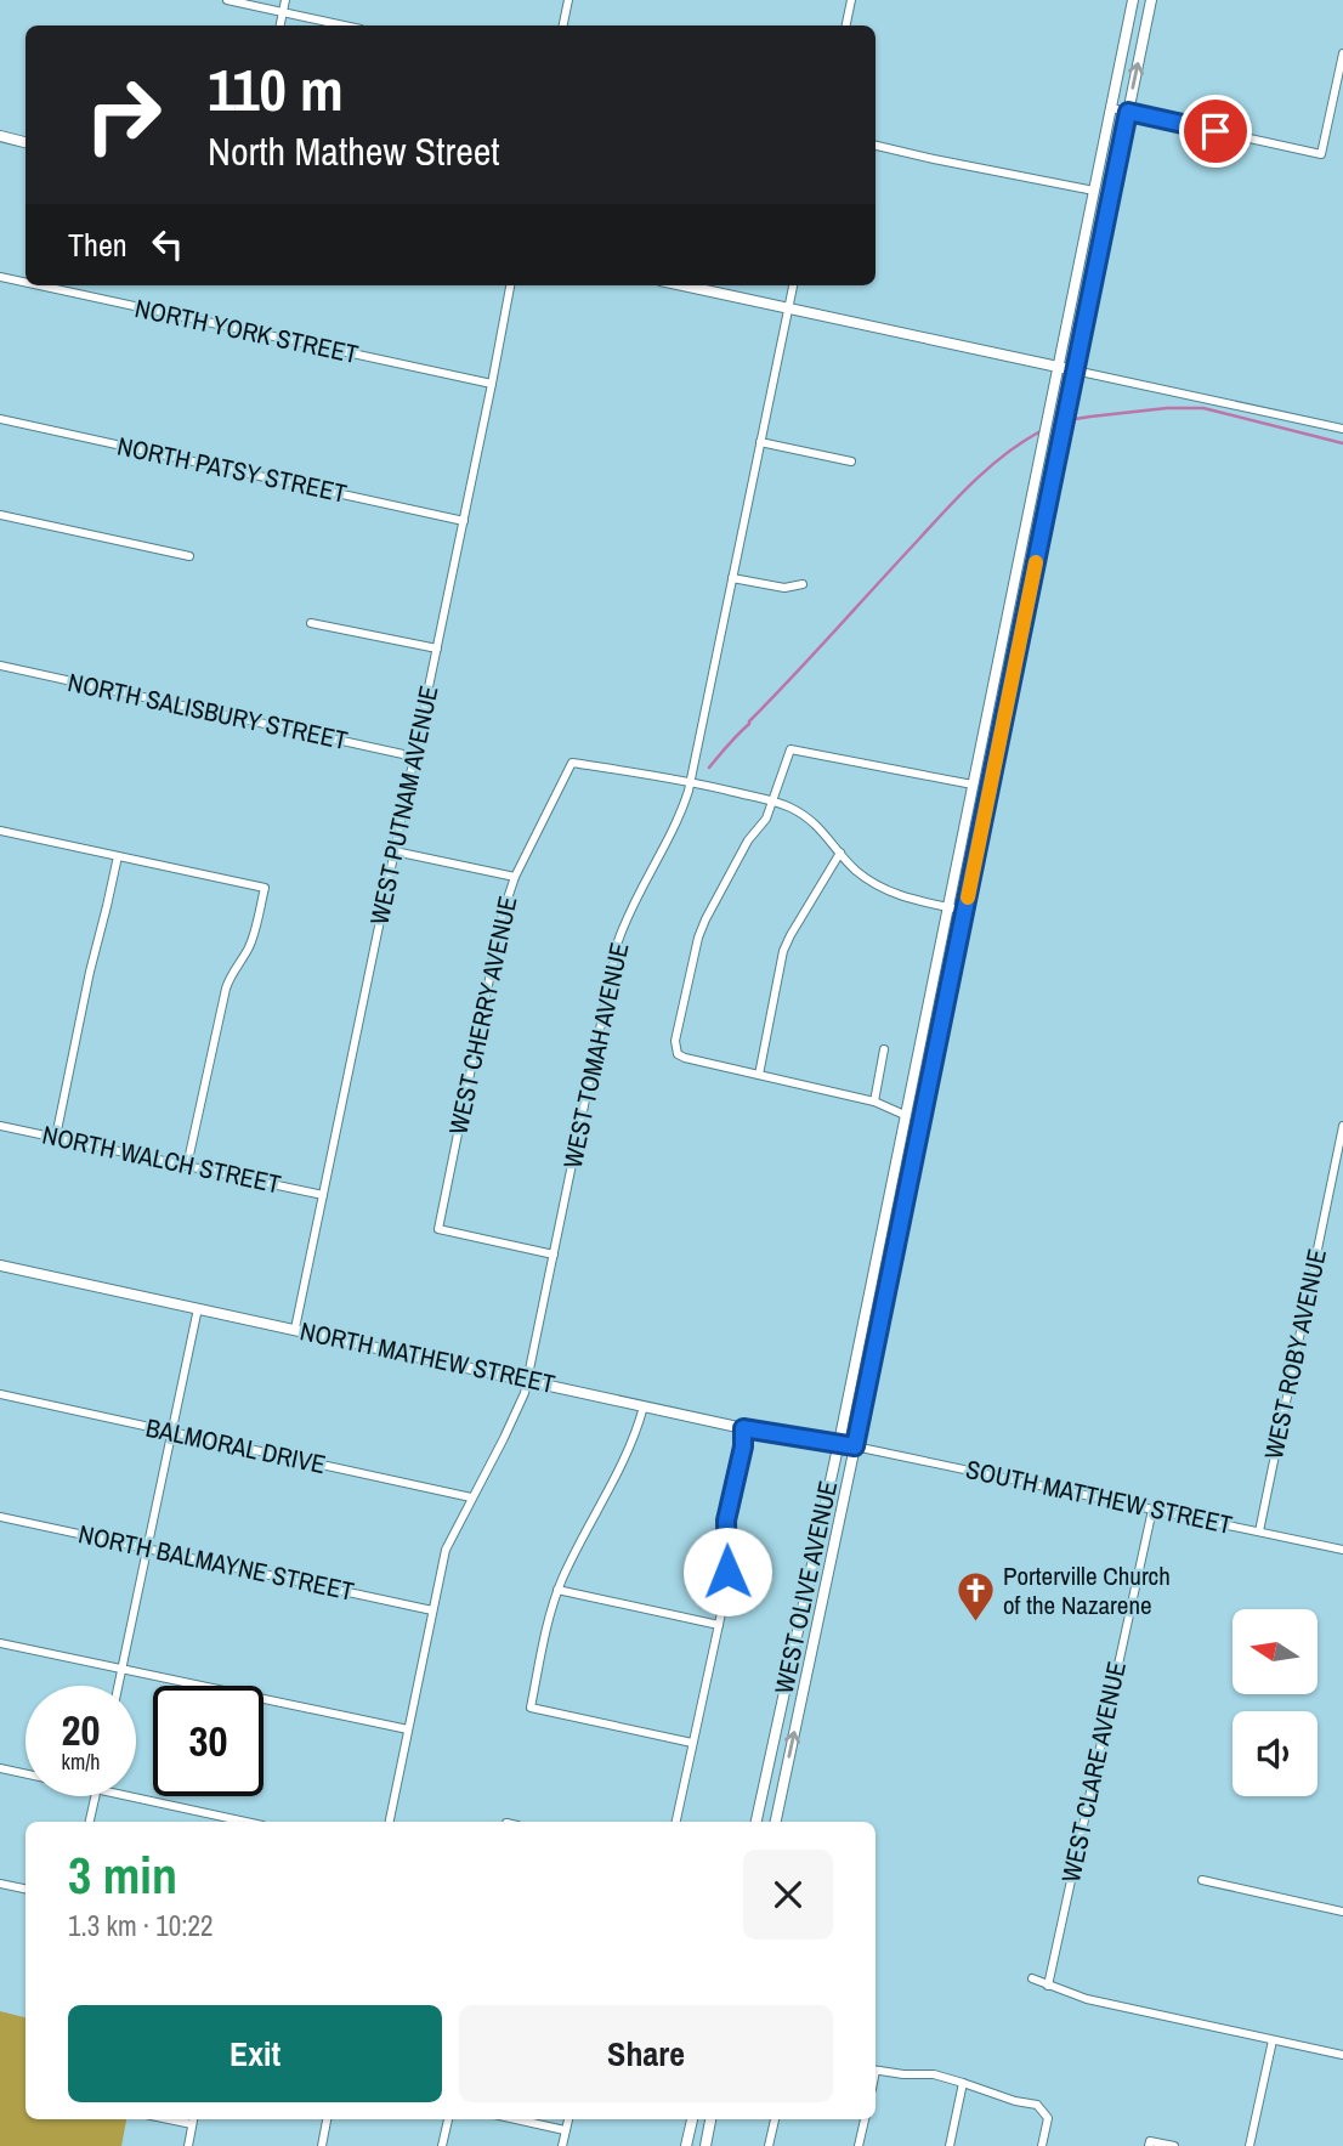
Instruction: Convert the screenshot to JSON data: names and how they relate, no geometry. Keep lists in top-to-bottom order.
{
  "streets": {
    "main road": ["NORTH MATHEW STREET", "WEST OLIVE AVENUE"],
    "street": [
      "NORTH YORK STREET",
      "NORTH PATSY STREET",
      "NORTH SALISBURY STREET",
      "WEST PUTNAM AVENUE",
      "WEST CHERRY AVENUE",
      "WEST TOMAH AVENUE",
      "NORTH WALCH STREET",
      "WEST ROBY AVENUE",
      "BALMORAL DRIVE",
      "SOUTH MATTHEW STREET",
      "NORTH BALMAYNE STREET",
      "WEST CLARE AVENUE"
    ]
  },
  "crossings": [
    ["NORTH YORK STREET", "WEST PUTNAM AVENUE"],
    ["NORTH PATSY STREET", "WEST PUTNAM AVENUE"],
    ["NORTH SALISBURY STREET", "WEST PUTNAM AVENUE"],
    ["WEST PUTNAM AVENUE", "NORTH WALCH STREET"],
    ["WEST PUTNAM AVENUE", "NORTH MATHEW STREET"],
    ["WEST CHERRY AVENUE", "WEST TOMAH AVENUE"],
    ["WEST TOMAH AVENUE", "NORTH MATHEW STREET"],
    ["WEST TOMAH AVENUE", "BALMORAL DRIVE"],
    ["WEST TOMAH AVENUE", "NORTH BALMAYNE STREET"],
    ["WEST ROBY AVENUE", "SOUTH MATTHEW STREET"],
    ["NORTH MATHEW STREET", "SOUTH MATTHEW STREET"],
    ["NORTH MATHEW STREET", "WEST OLIVE AVENUE"],
    ["SOUTH MATTHEW STREET", "WEST OLIVE AVENUE"],
    ["SOUTH MATTHEW STREET", "WEST CLARE AVENUE"]
  ],
  "places": {
    "church": ["Porterville Church of the Nazarene"]
  },
  "north": "left",
  "page": {
    "turn": ["110 m", "North Mathew Street"],
    "then": "Then",
    "speed": "20 km/h",
    "limit": "30",
    "heading": ["3 min", "1.3 km · 10:22"],
    "buttons": ["Exit", "Share"]
  }
}
